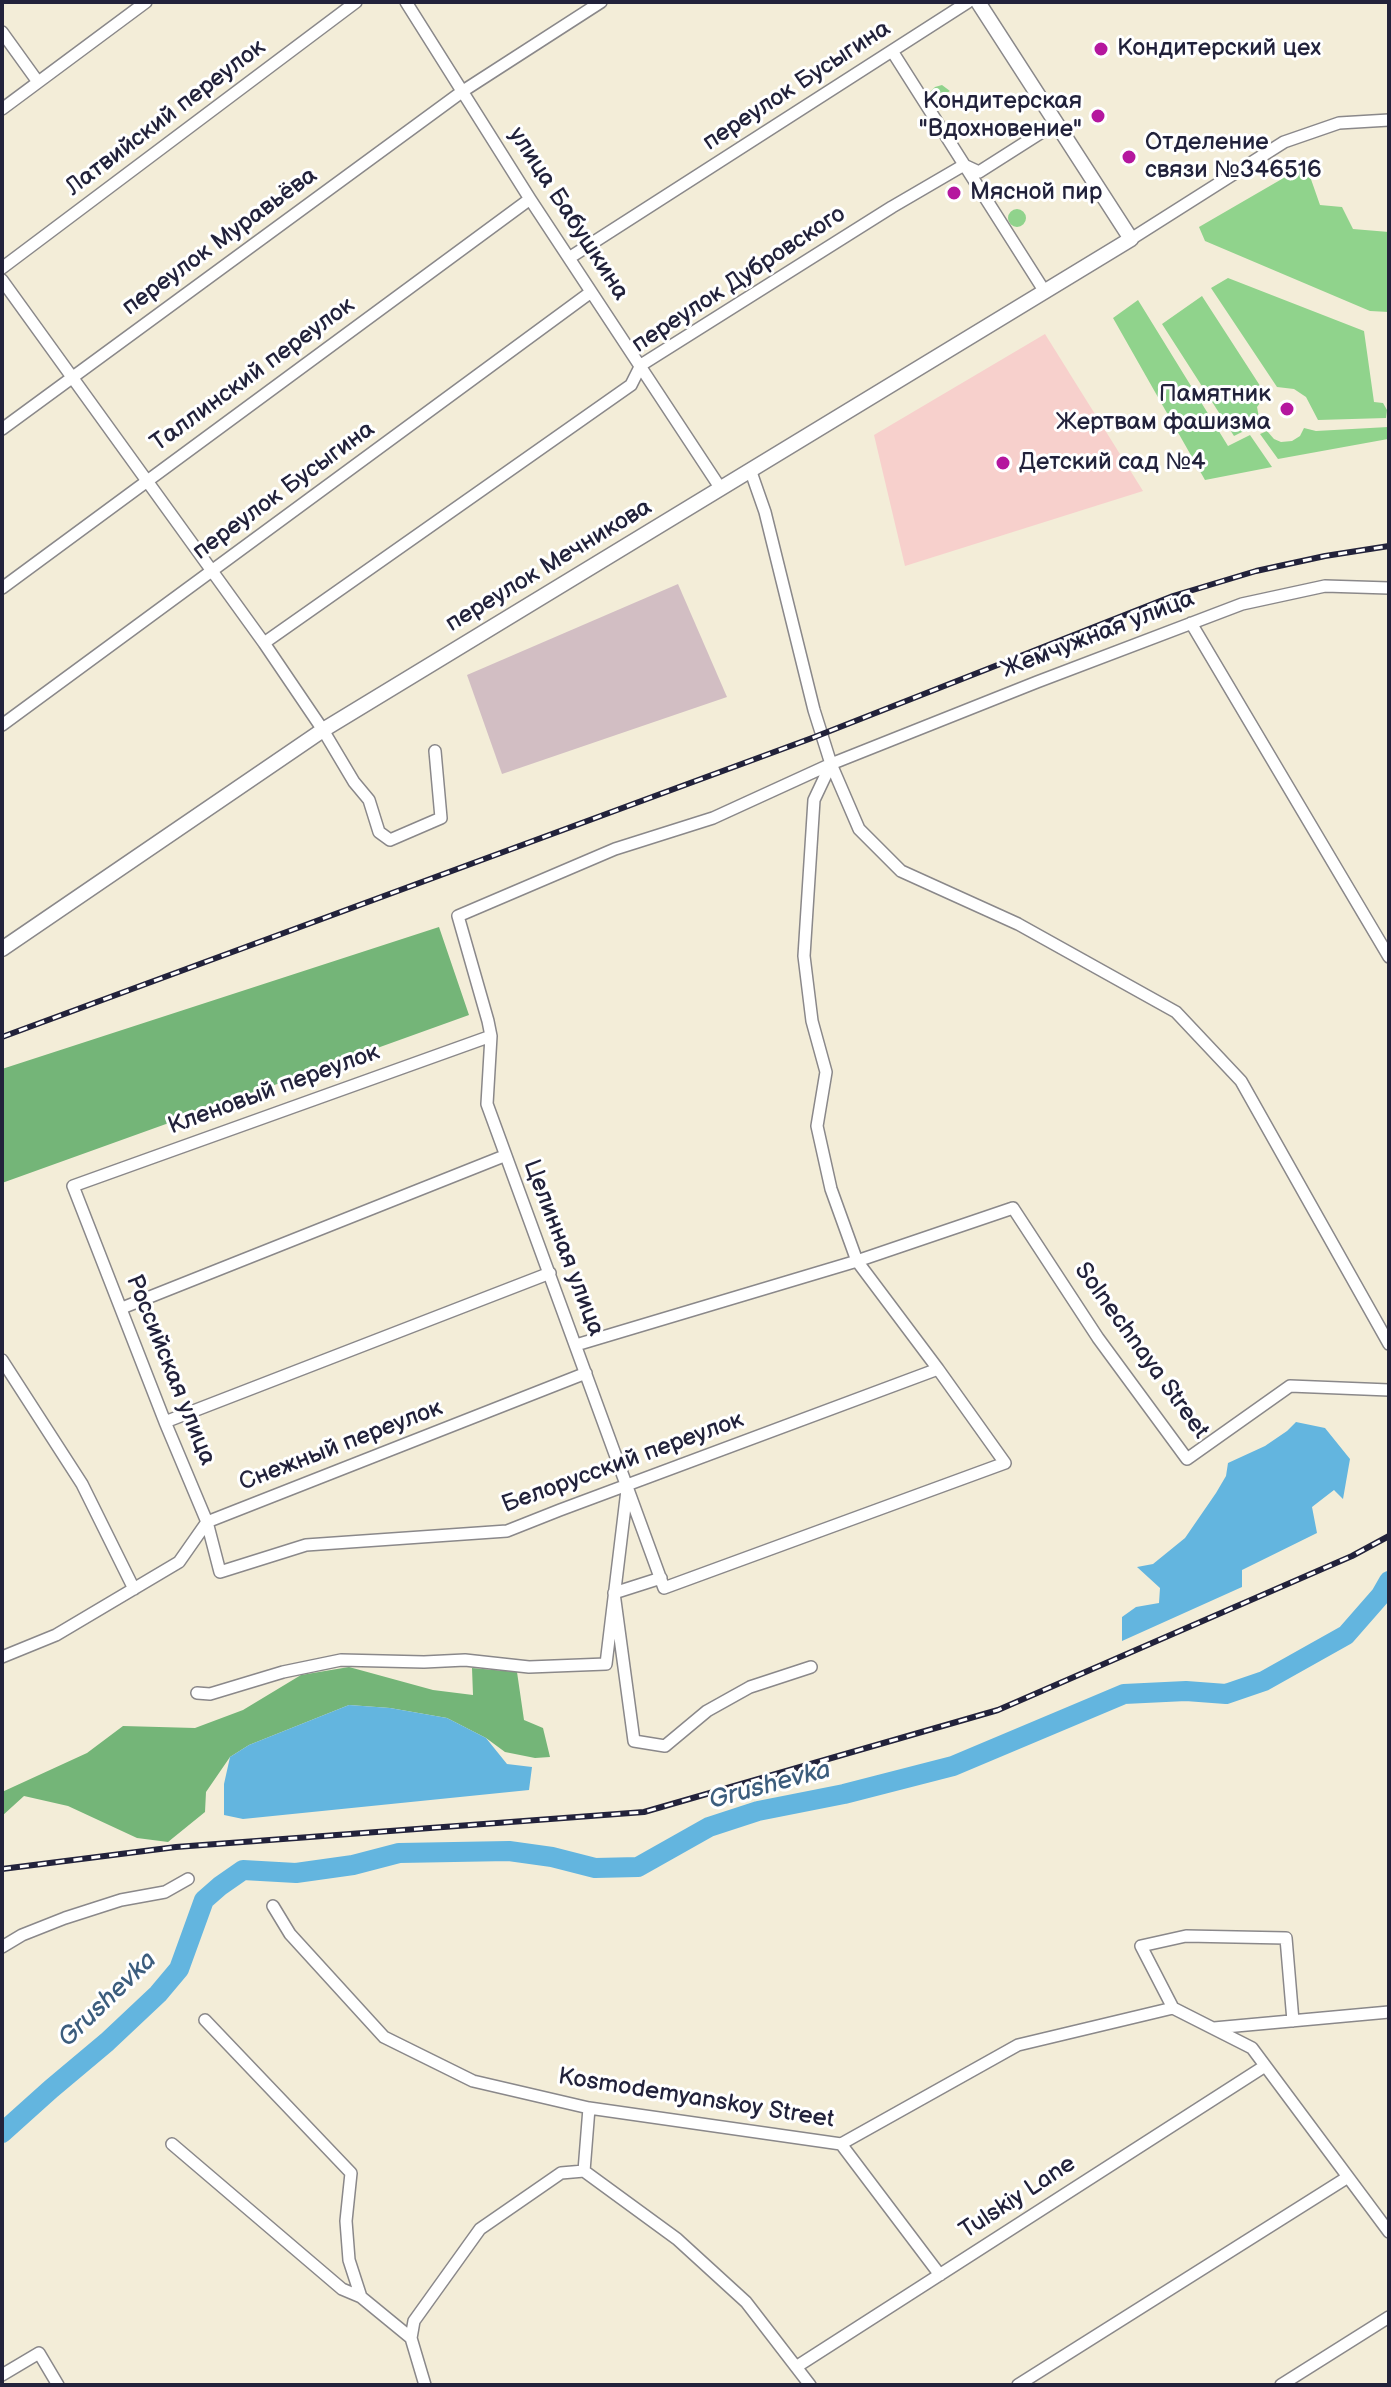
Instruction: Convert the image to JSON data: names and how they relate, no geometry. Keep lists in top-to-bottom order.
{
  "streets": {
    "street": [
      "переулок Бусыгина",
      "Латвийский переулок",
      "улица Бабушкина",
      "переулок Муравьёва",
      "переулок Дубровского",
      "Таллинский переулок",
      "переулок Мечникова",
      "Жемчужная улица",
      "Кленовый переулок",
      "Целинная улица",
      "Solnechnaya Street",
      "Российская улица",
      "Снежный переулок",
      "Белорусский переулок",
      "Kosmodemyanskoy Street",
      "Tulskiy Lane"
    ]
  },
  "crossings": [
    ["переулок Бусыгина", "улица Бабушкина"],
    ["улица Бабушкина", "переулок Муравьёва"],
    ["улица Бабушкина", "переулок Дубровского"],
    ["улица Бабушкина", "Таллинский переулок"],
    ["улица Бабушкина", "переулок Мечникова"],
    ["Жемчужная улица", "Целинная улица"],
    ["Кленовый переулок", "Целинная улица"],
    ["Кленовый переулок", "Российская улица"],
    ["Целинная улица", "Снежный переулок"],
    ["Целинная улица", "Белорусский переулок"],
    ["Российская улица", "Снежный переулок"],
    ["Российская улица", "Белорусский переулок"]
  ],
  "water": ["Grushevka"],
  "places": [
    "Кондитерский цех",
    "Кондитерская \"Вдохновение\"",
    "Отделение связи №346516",
    "Мясной пир",
    "Памятник Жертвам фашизма",
    "Детский сад №4"
  ]
}
